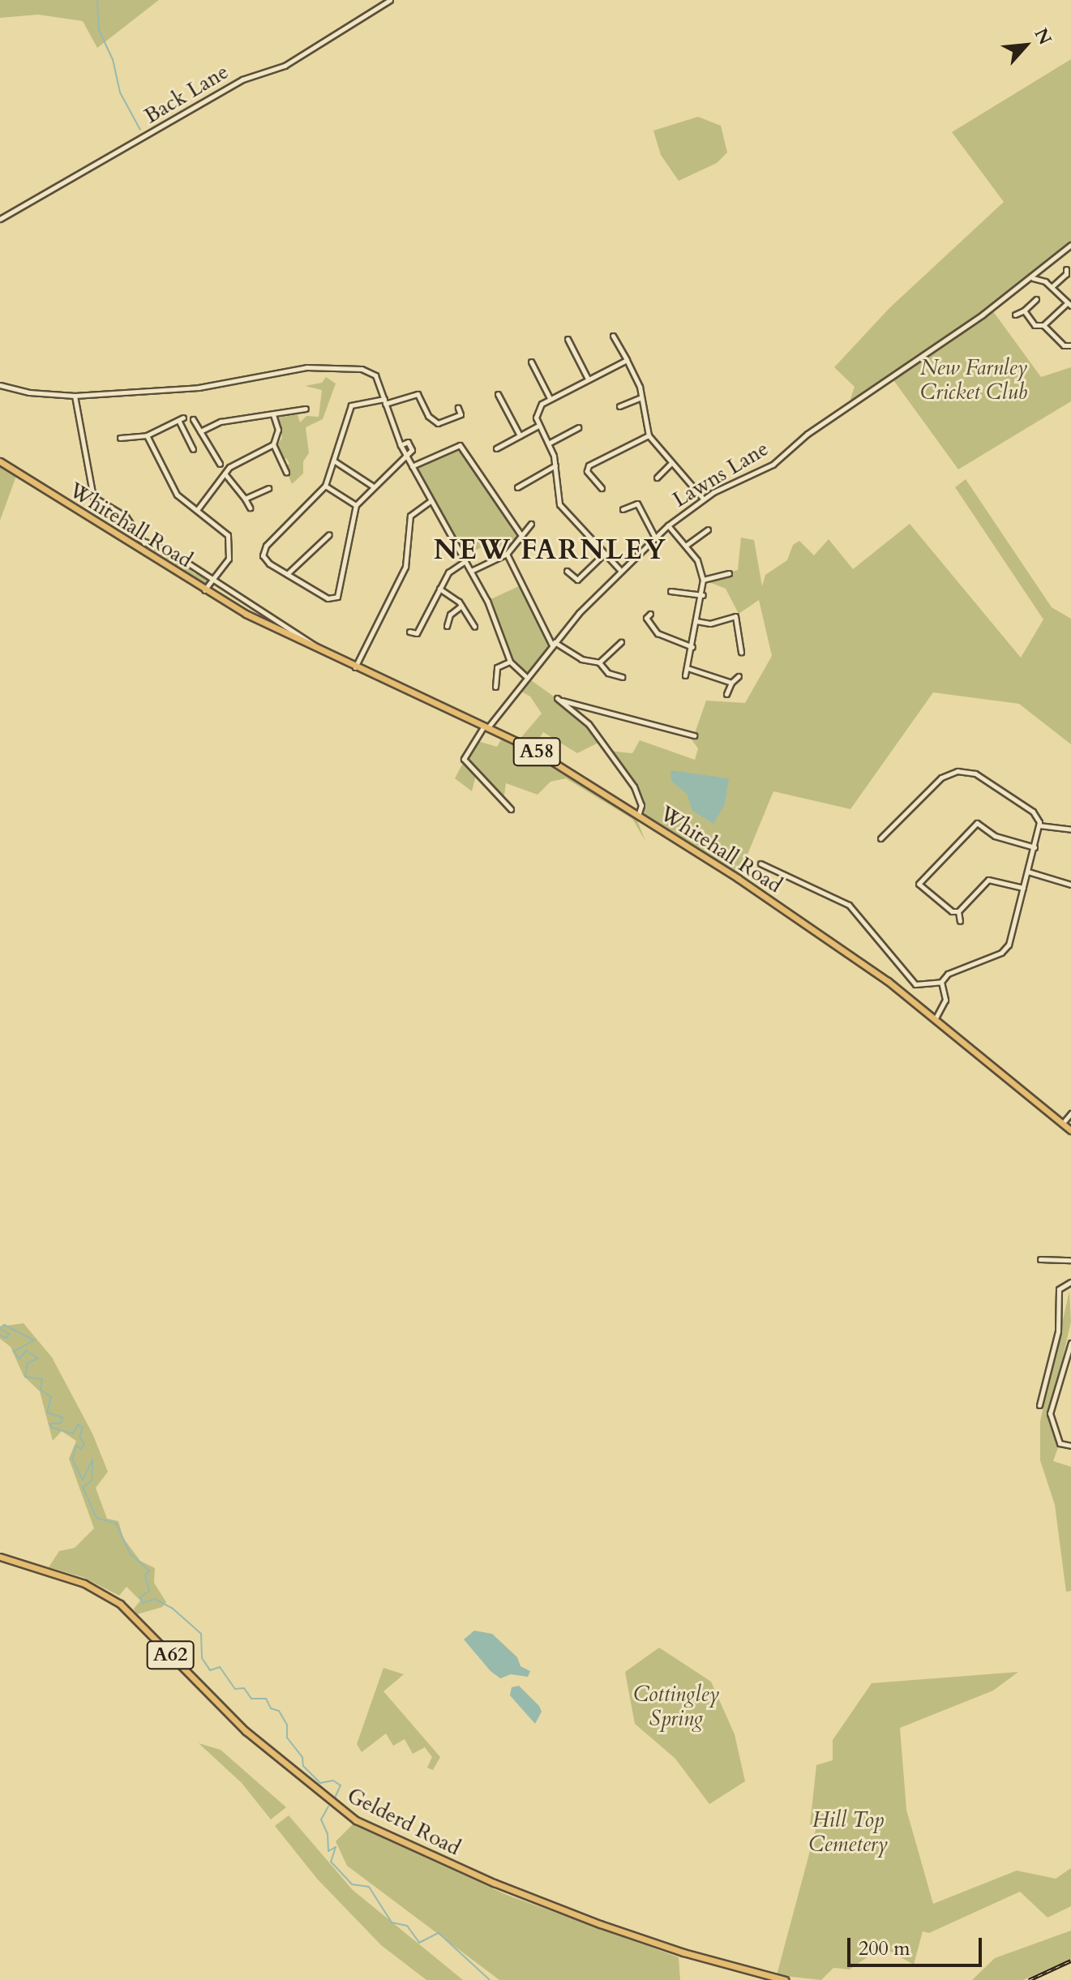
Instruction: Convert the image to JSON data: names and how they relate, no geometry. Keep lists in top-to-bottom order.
{
  "streets": {
    "main road": [
      "Whitehall Road",
      "A58",
      "A62",
      "Gelderd Road"
    ],
    "street": ["Back Lane", "Lawns Lane"]
  },
  "crossings": [
    ["Lawns Lane", "Whitehall Road"]
  ],
  "districts": ["NEW FARNLEY"],
  "parks": ["New Farnley Cricket Club", "Cottingley Spring", "Hill Top Cemetery"],
  "scale_bar": "200 m",
  "north": "top right"
}
